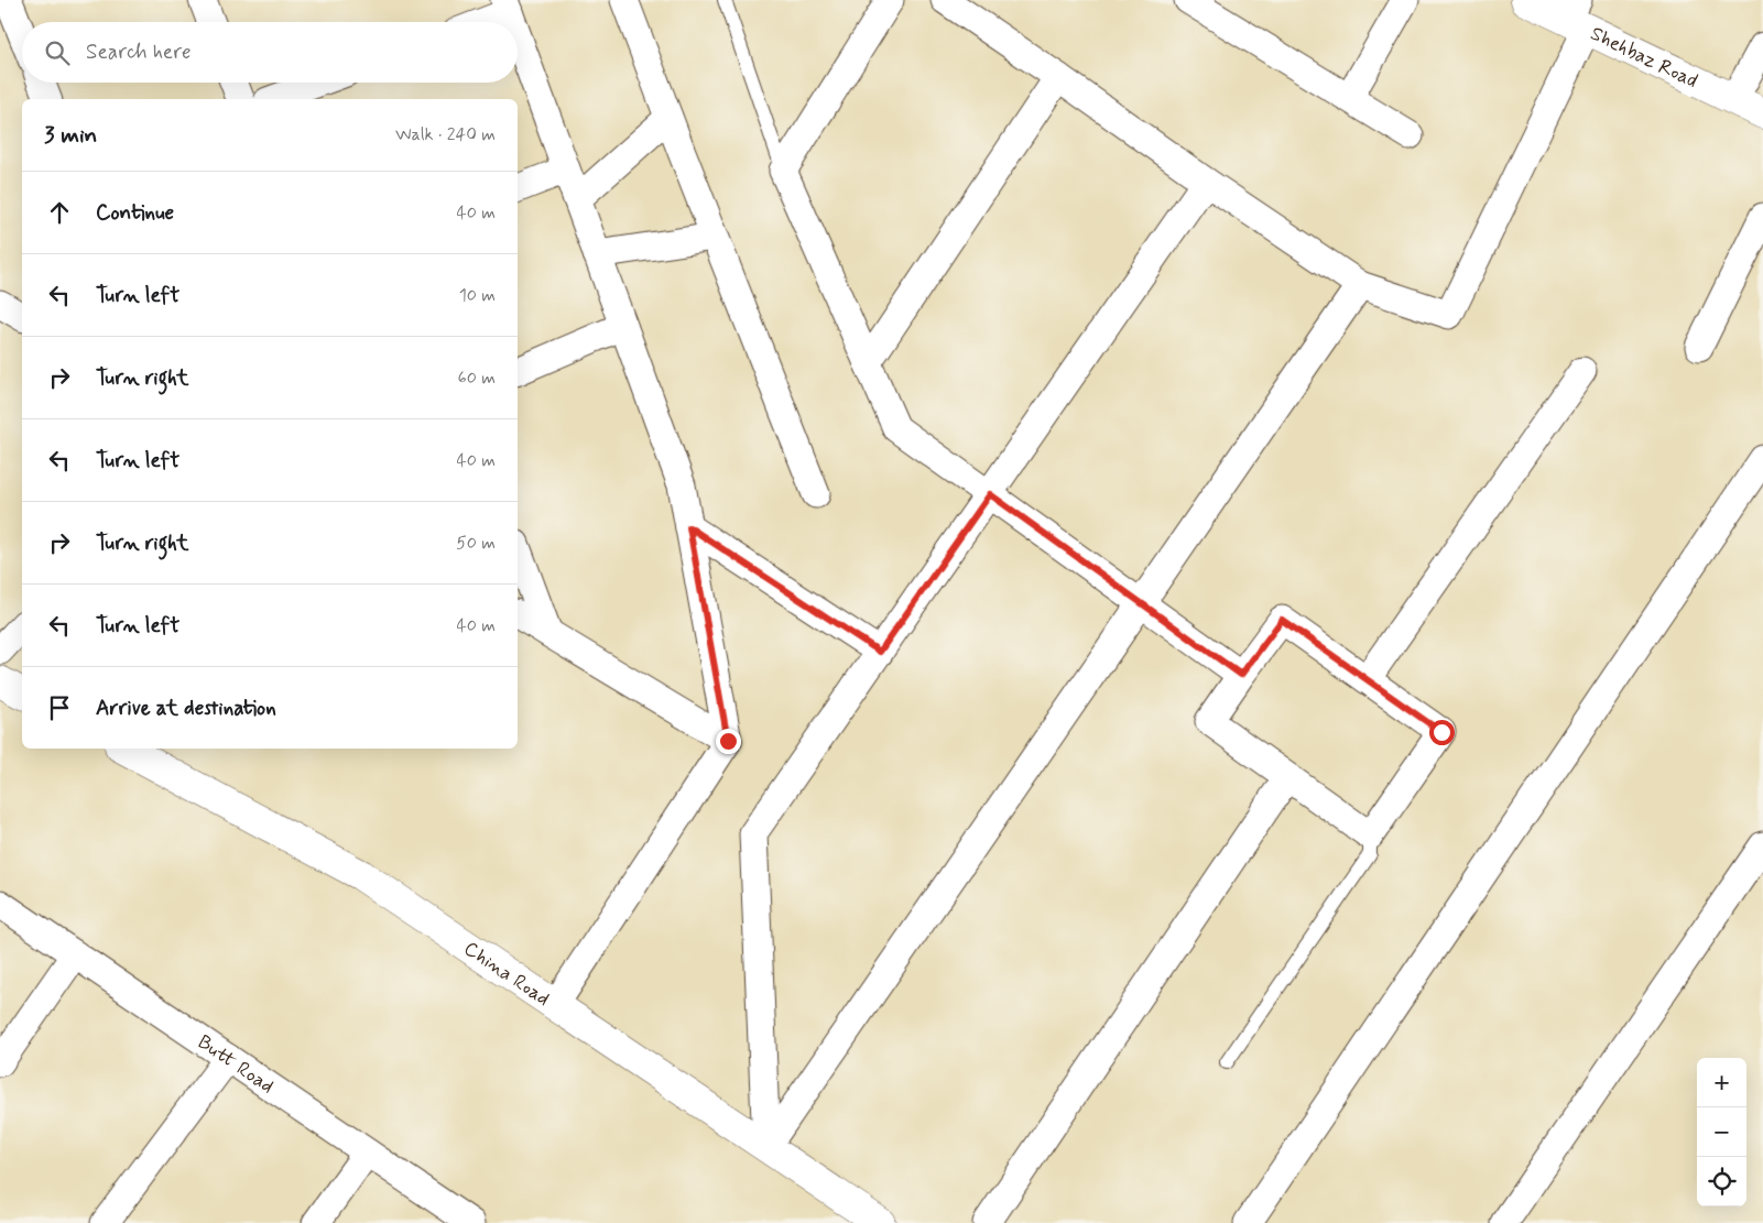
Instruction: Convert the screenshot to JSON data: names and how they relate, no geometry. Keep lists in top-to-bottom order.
{
  "streets": {
    "main road": ["Shehbaz Road", "China Road"],
    "street": ["Butt Road"]
  },
  "page": {
    "search": "Search here",
    "heading": ["3 min", "Walk · 240 m"],
    "list": [
      ["Continue", "40 m"],
      ["Turn left", "10 m"],
      ["Turn right", "60 m"],
      ["Turn left", "40 m"],
      ["Turn right", "50 m"],
      ["Turn left", "40 m"],
      "Arrive at destination"
    ],
    "map_buttons": ["+", "−"]
  }
}
